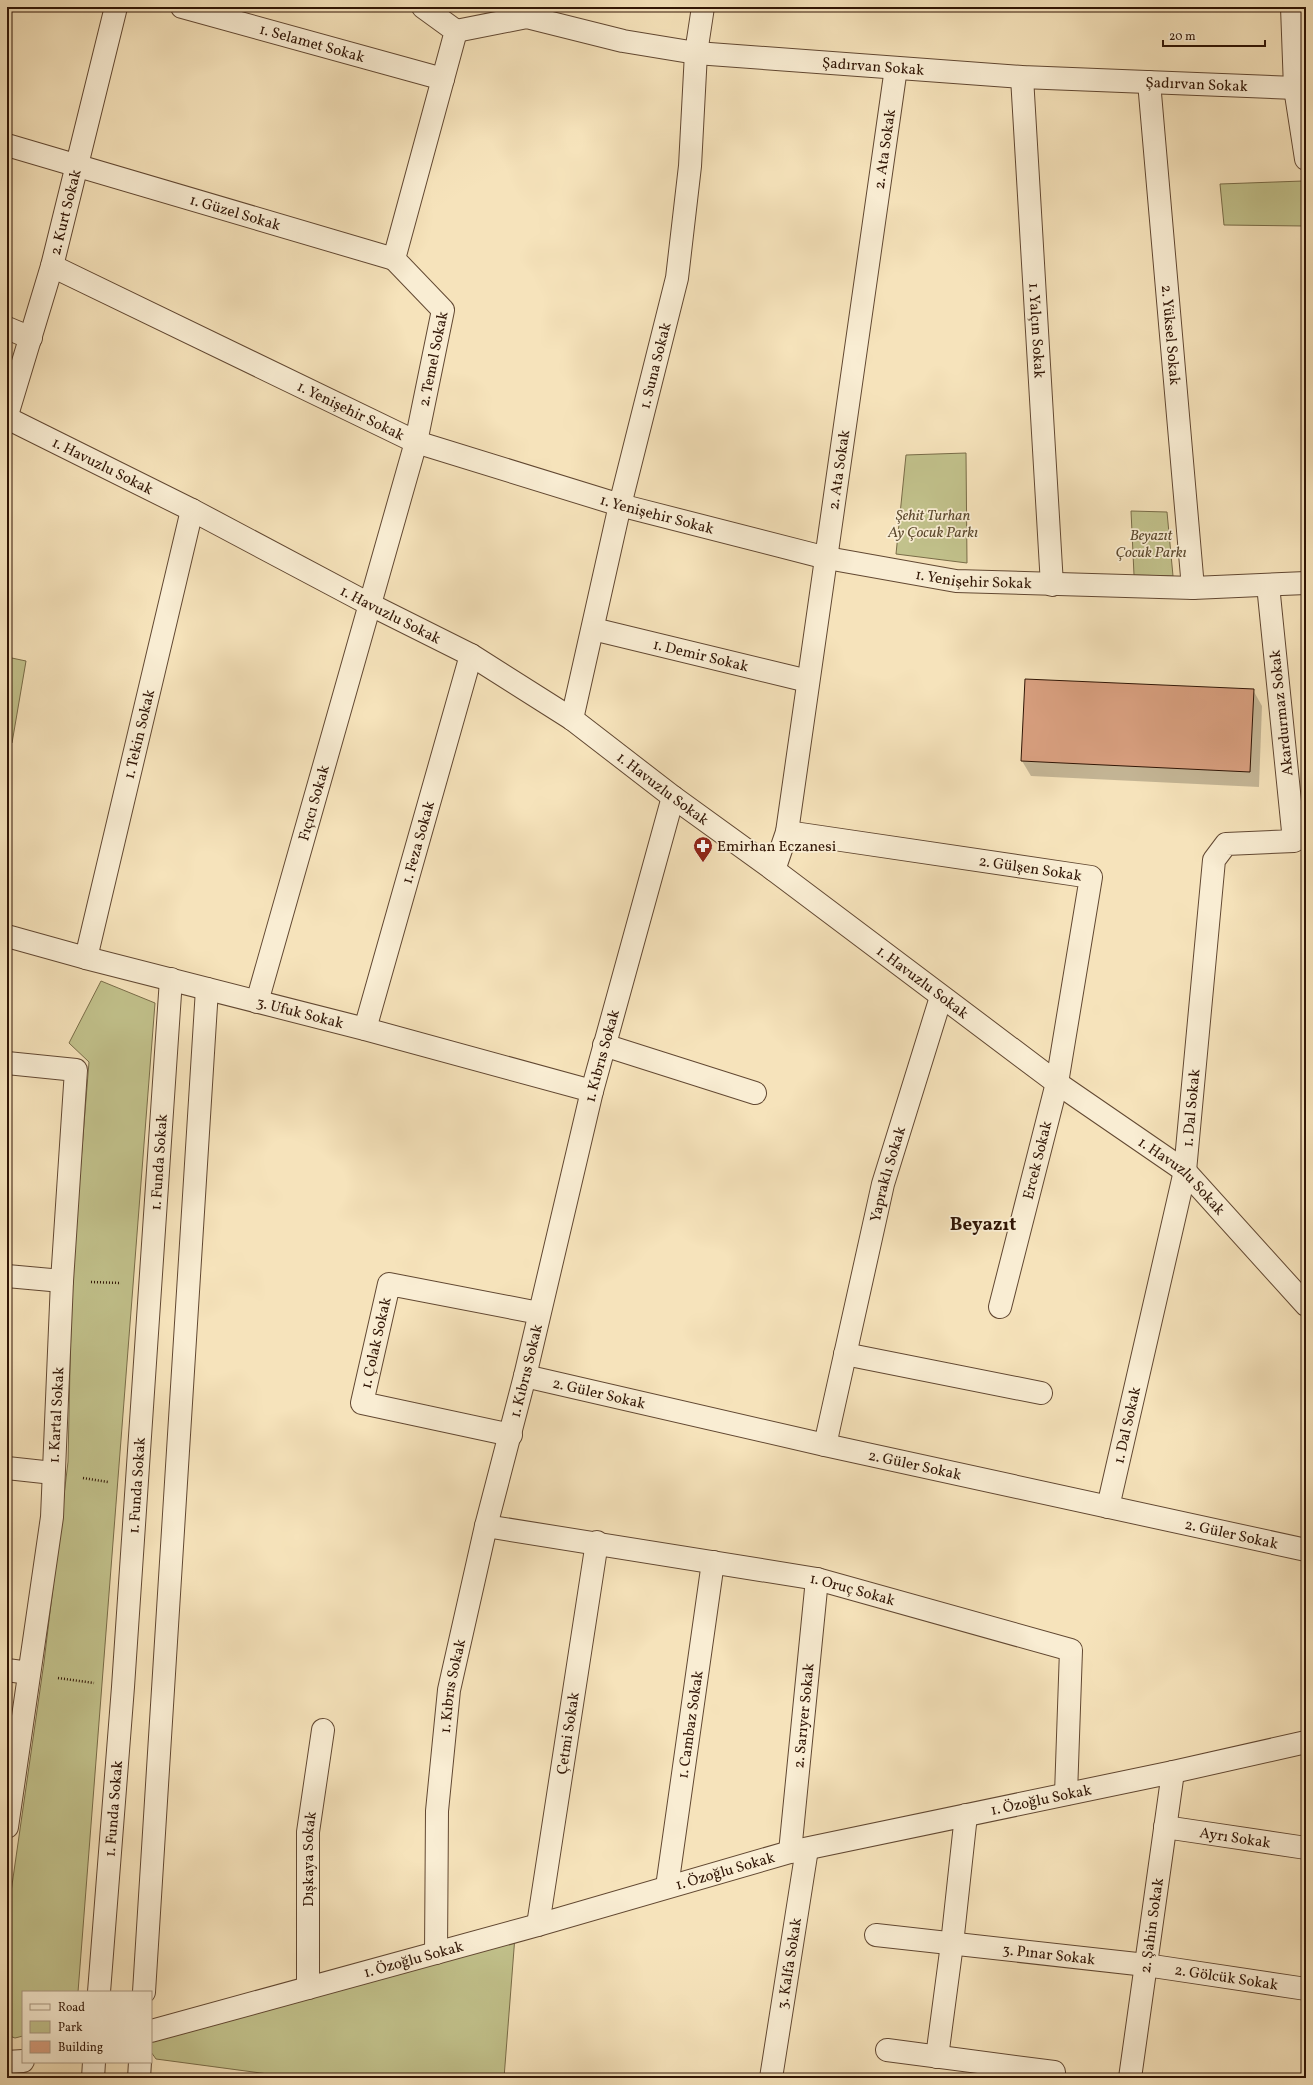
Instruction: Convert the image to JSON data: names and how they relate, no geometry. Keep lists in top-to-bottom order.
{
  "streets": {
    "street": [
      "1. Selamet Sokak",
      "Şadırvan Sokak",
      "2. Ata Sokak",
      "2. Kurt Sokak",
      "1. Güzel Sokak",
      "1. Yalçın Sokak",
      "2. Yüksel Sokak",
      "2. Temel Sokak",
      "1. Suna Sokak",
      "1. Yenişehir Sokak",
      "1. Havuzlu Sokak",
      "1. Demir Sokak",
      "Akardurmaz Sokak",
      "1. Tekin Sokak",
      "Fıçıcı Sokak",
      "1. Feza Sokak",
      "2. Gülşen Sokak",
      "3. Ufuk Sokak",
      "1. Kıbrıs Sokak",
      "1. Dal Sokak",
      "Ercek Sokak",
      "1. Funda Sokak",
      "Yapraklı Sokak",
      "1. Çolak Sokak",
      "2. Güler Sokak",
      "1. Kartal Sokak",
      "1. Oruç Sokak",
      "2. Sarıyer Sokak",
      "1. Cambaz Sokak",
      "Çetmi Sokak",
      "1. Özoğlu Sokak",
      "Ayrı Sokak",
      "Dışkaya Sokak",
      "2. Şahin Sokak",
      "3. Pınar Sokak",
      "3. Kalfa Sokak",
      "2. Gölcük Sokak"
    ]
  },
  "crossings": [
    ["Şadırvan Sokak", "2. Ata Sokak"],
    ["Şadırvan Sokak", "1. Yalçın Sokak"],
    ["Şadırvan Sokak", "2. Yüksel Sokak"],
    ["Şadırvan Sokak", "1. Suna Sokak"],
    ["2. Ata Sokak", "1. Yenişehir Sokak"],
    ["2. Ata Sokak", "1. Havuzlu Sokak"],
    ["2. Ata Sokak", "1. Demir Sokak"],
    ["2. Ata Sokak", "2. Gülşen Sokak"],
    ["2. Kurt Sokak", "1. Güzel Sokak"],
    ["2. Kurt Sokak", "1. Yenişehir Sokak"],
    ["2. Kurt Sokak", "1. Havuzlu Sokak"],
    ["1. Güzel Sokak", "2. Temel Sokak"],
    ["1. Yalçın Sokak", "1. Yenişehir Sokak"],
    ["2. Yüksel Sokak", "1. Yenişehir Sokak"],
    ["2. Temel Sokak", "1. Yenişehir Sokak"],
    ["2. Temel Sokak", "1. Havuzlu Sokak"],
    ["2. Temel Sokak", "Fıçıcı Sokak"],
    ["1. Suna Sokak", "1. Yenişehir Sokak"],
    ["1. Suna Sokak", "1. Havuzlu Sokak"],
    ["1. Suna Sokak", "1. Demir Sokak"],
    ["1. Yenişehir Sokak", "Akardurmaz Sokak"],
    ["1. Havuzlu Sokak", "1. Tekin Sokak"],
    ["1. Havuzlu Sokak", "Fıçıcı Sokak"],
    ["1. Havuzlu Sokak", "1. Feza Sokak"],
    ["1. Havuzlu Sokak", "2. Gülşen Sokak"],
    ["1. Havuzlu Sokak", "1. Kıbrıs Sokak"],
    ["1. Havuzlu Sokak", "1. Dal Sokak"],
    ["1. Havuzlu Sokak", "Ercek Sokak"],
    ["1. Havuzlu Sokak", "Yapraklı Sokak"],
    ["Akardurmaz Sokak", "1. Dal Sokak"],
    ["1. Tekin Sokak", "3. Ufuk Sokak"],
    ["Fıçıcı Sokak", "3. Ufuk Sokak"],
    ["1. Feza Sokak", "3. Ufuk Sokak"],
    ["2. Gülşen Sokak", "Ercek Sokak"],
    ["3. Ufuk Sokak", "1. Kıbrıs Sokak"],
    ["3. Ufuk Sokak", "1. Funda Sokak"],
    ["1. Kıbrıs Sokak", "1. Çolak Sokak"],
    ["1. Kıbrıs Sokak", "2. Güler Sokak"],
    ["1. Kıbrıs Sokak", "1. Oruç Sokak"],
    ["1. Kıbrıs Sokak", "1. Özoğlu Sokak"],
    ["1. Dal Sokak", "2. Güler Sokak"],
    ["Yapraklı Sokak", "2. Güler Sokak"],
    ["1. Oruç Sokak", "2. Sarıyer Sokak"],
    ["1. Oruç Sokak", "1. Cambaz Sokak"],
    ["1. Oruç Sokak", "Çetmi Sokak"],
    ["1. Oruç Sokak", "1. Özoğlu Sokak"],
    ["2. Sarıyer Sokak", "1. Özoğlu Sokak"],
    ["2. Sarıyer Sokak", "3. Kalfa Sokak"],
    ["1. Cambaz Sokak", "1. Özoğlu Sokak"],
    ["Çetmi Sokak", "1. Özoğlu Sokak"],
    ["1. Özoğlu Sokak", "Dışkaya Sokak"],
    ["1. Özoğlu Sokak", "2. Şahin Sokak"],
    ["1. Özoğlu Sokak", "3. Kalfa Sokak"],
    ["Ayrı Sokak", "2. Şahin Sokak"],
    ["2. Şahin Sokak", "3. Pınar Sokak"],
    ["2. Şahin Sokak", "2. Gölcük Sokak"],
    ["3. Pınar Sokak", "2. Gölcük Sokak"]
  ],
  "districts": ["Beyazıt"],
  "parks": ["Şehit Turhan Ay Çocuk Parkı", "Beyazıt Çocuk Parkı"],
  "places": {
    "pharmacy": ["Emirhan Eczanesi"]
  },
  "legend": ["Road", "Park", "Building"],
  "scale_bar": "20 m"
}
